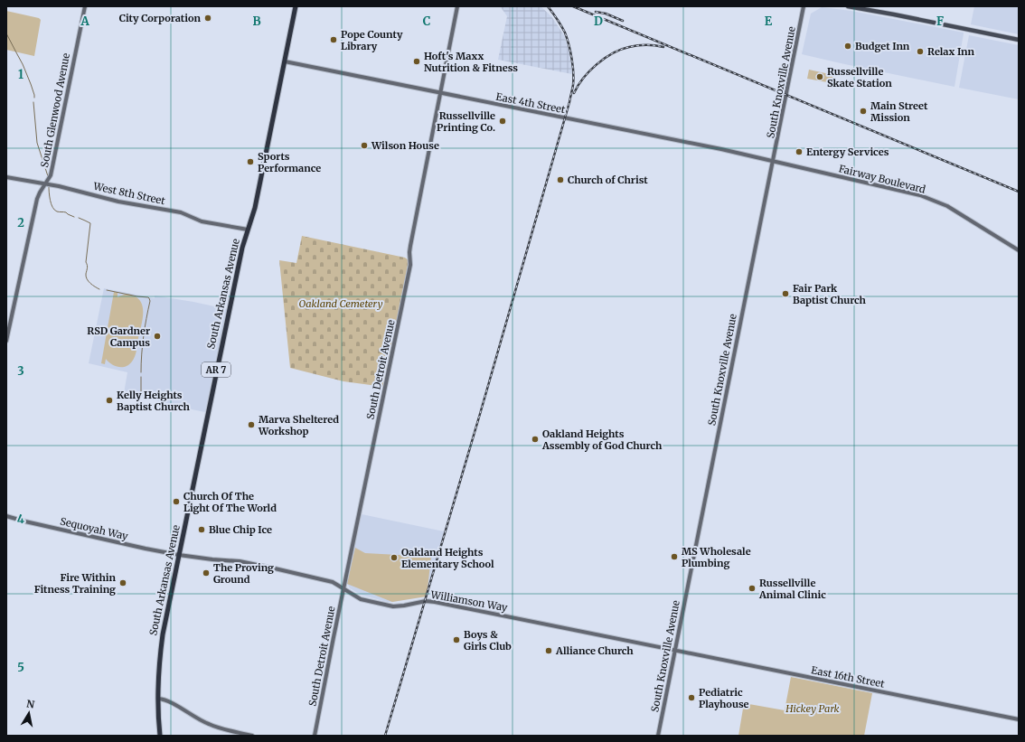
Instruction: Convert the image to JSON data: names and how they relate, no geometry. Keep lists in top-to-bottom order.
{
  "streets": {
    "highway": ["South Arkansas Avenue", "AR 7"],
    "street": [
      "South Knoxville Avenue",
      "East 4th Street",
      "South Glenwood Avenue",
      "Fairway Boulevard",
      "West 8th Street",
      "South Detroit Avenue",
      "Sequoyah Way",
      "Williamson Way",
      "East 16th Street"
    ]
  },
  "crossings": [
    ["South Knoxville Avenue", "East 4th Street"],
    ["South Knoxville Avenue", "Fairway Boulevard"],
    ["South Knoxville Avenue", "Williamson Way"],
    ["South Knoxville Avenue", "East 16th Street"],
    ["East 4th Street", "Fairway Boulevard"],
    ["East 4th Street", "South Arkansas Avenue"],
    ["East 4th Street", "South Detroit Avenue"],
    ["South Glenwood Avenue", "West 8th Street"],
    ["West 8th Street", "South Arkansas Avenue"],
    ["South Arkansas Avenue", "Sequoyah Way"],
    ["South Arkansas Avenue", "Williamson Way"],
    ["South Detroit Avenue", "Williamson Way"],
    ["Sequoyah Way", "Williamson Way"],
    ["Williamson Way", "East 16th Street"]
  ],
  "parks": ["Oakland Cemetery", "Hickey Park"],
  "places": [
    "City Corporation",
    "Pope County Library",
    "Budget Inn",
    "Relax Inn",
    "Hoft's Maxx Nutrition & Fitness",
    "Russellville Skate Station",
    "Main Street Mission",
    "Russellville Printing Co.",
    "Wilson House",
    "Entergy Services",
    "Sports Performance",
    "Church of Christ",
    "Fair Park Baptist Church",
    "RSD Gardner Campus",
    "Kelly Heights Baptist Church",
    "Marva Sheltered Workshop",
    "Oakland Heights Assembly of God Church",
    "Church Of The Light Of The World",
    "Blue Chip Ice",
    "MS Wholesale Plumbing",
    "Oakland Heights Elementary School",
    "The Proving Ground",
    "Fire Within Fitness Training",
    "Russellville Animal Clinic",
    "Boys & Girls Club",
    "Alliance Church",
    "Pediatric Playhouse"
  ],
  "north": "top",
  "grid": {
    "columns": [
      "A",
      "B",
      "C",
      "D",
      "E",
      "F"
    ],
    "rows": [
      "1",
      "2",
      "3",
      "4",
      "5"
    ]
  }
}
